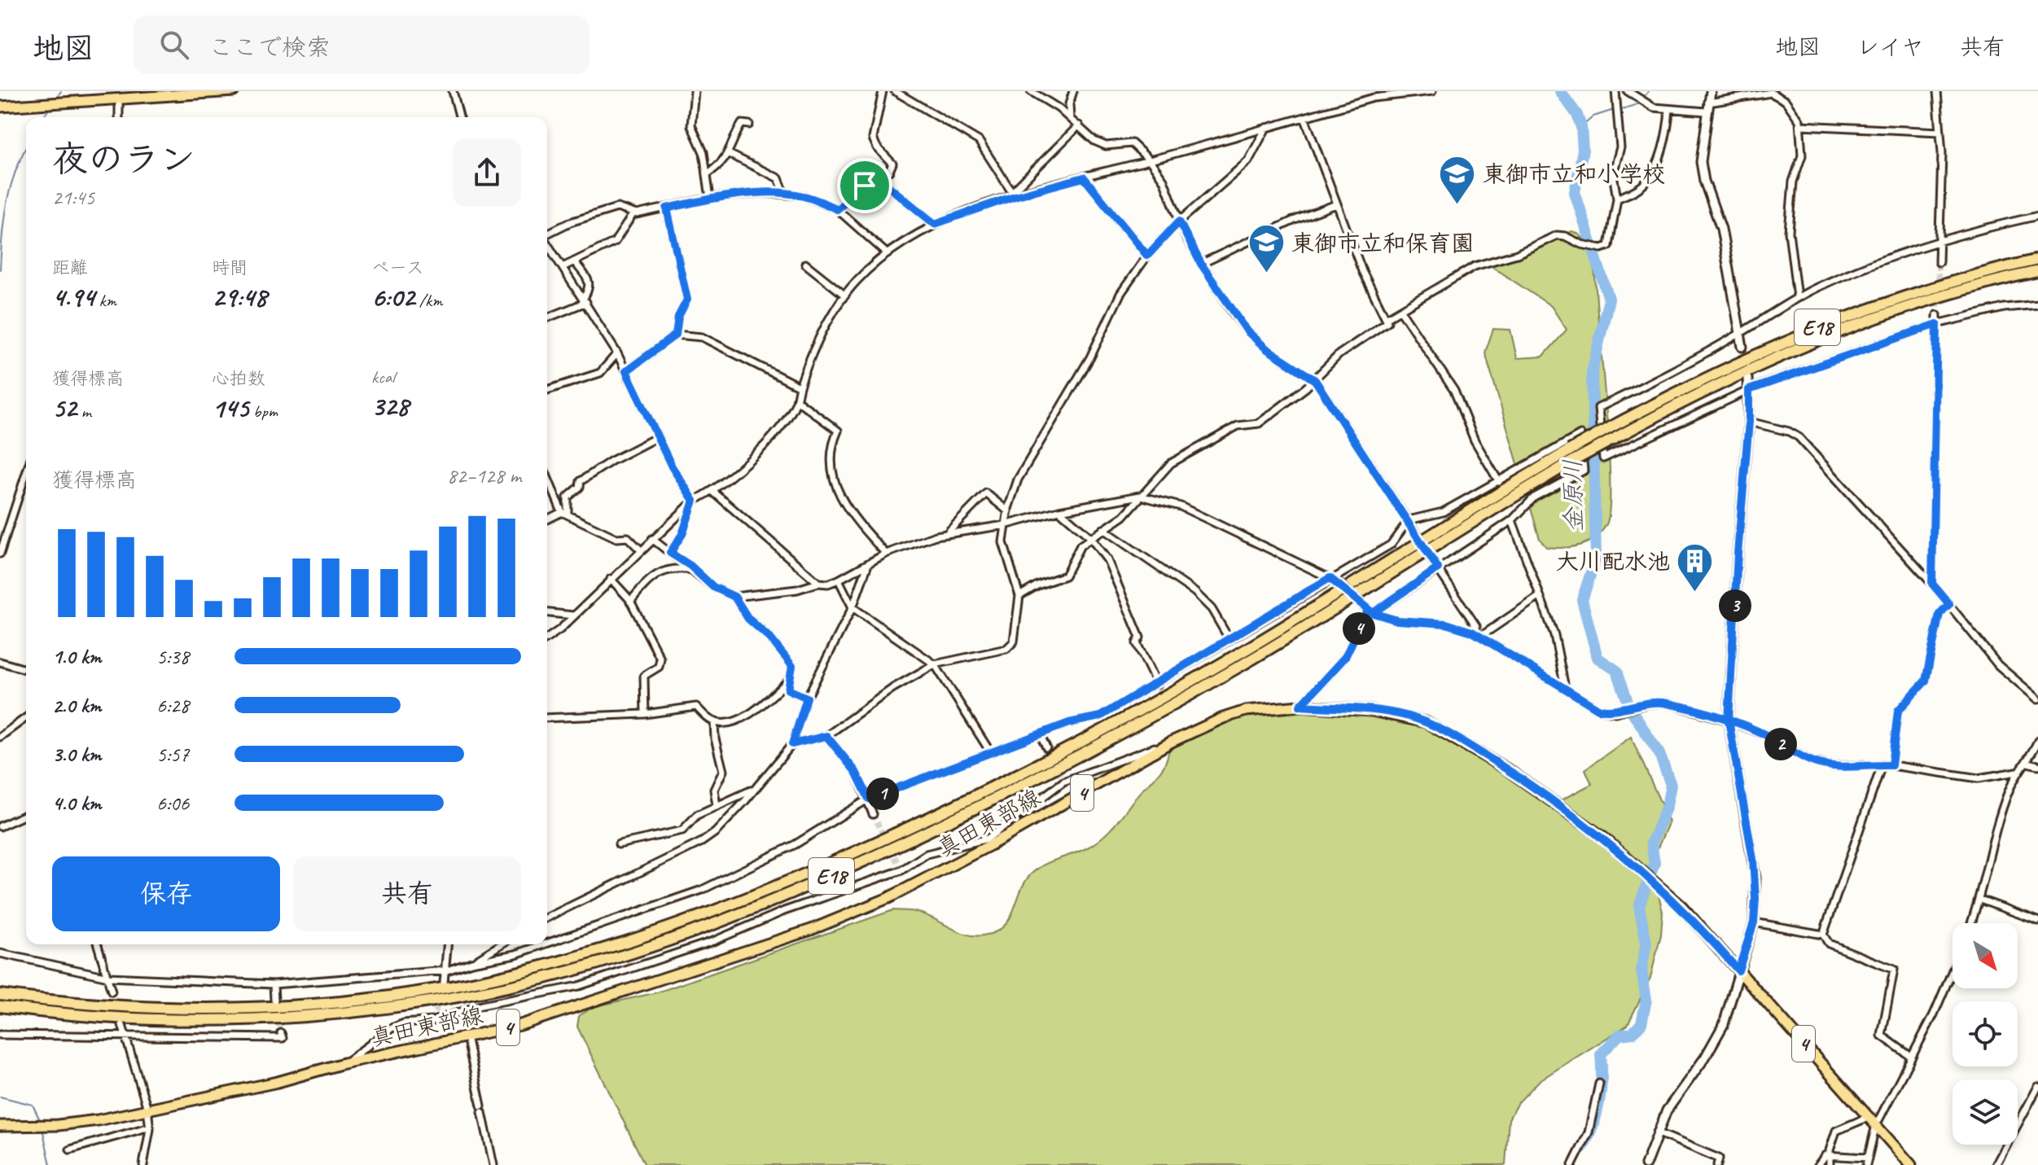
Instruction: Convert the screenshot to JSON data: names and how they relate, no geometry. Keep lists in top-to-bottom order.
{
  "streets": {
    "highway": ["E18"],
    "main road": ["4", "真田東部線"]
  },
  "water": ["金原川"],
  "places": {
    "school or university": ["東御市立和小学校", "東御市立和保育園"],
    "building": ["大川配水池"]
  },
  "north": "bottom right",
  "page": {
    "header": "地図",
    "search": "ここで検索",
    "nav": ["地図", "レイヤ", "共有"],
    "heading": ["夜のラン", "21:45"],
    "stats": [
      ["距離", "4.94 km"],
      ["時間", "29:48"],
      ["ペース", "6:02 /km"],
      ["獲得標高", "52 m"],
      ["心拍数", "145 bpm"],
      ["kcal", "328"]
    ],
    "chart": ["獲得標高", "82–128 m"],
    "pins": [
      "3",
      "4",
      "2",
      "1"
    ],
    "list": [
      {
        "name": "1.0 km",
        "note": "5:38"
      },
      {
        "name": "2.0 km",
        "note": "6:28"
      },
      {
        "name": "3.0 km",
        "note": "5:57"
      },
      {
        "name": "4.0 km",
        "note": "6:06"
      }
    ],
    "buttons": ["保存", "共有"]
  }
}
